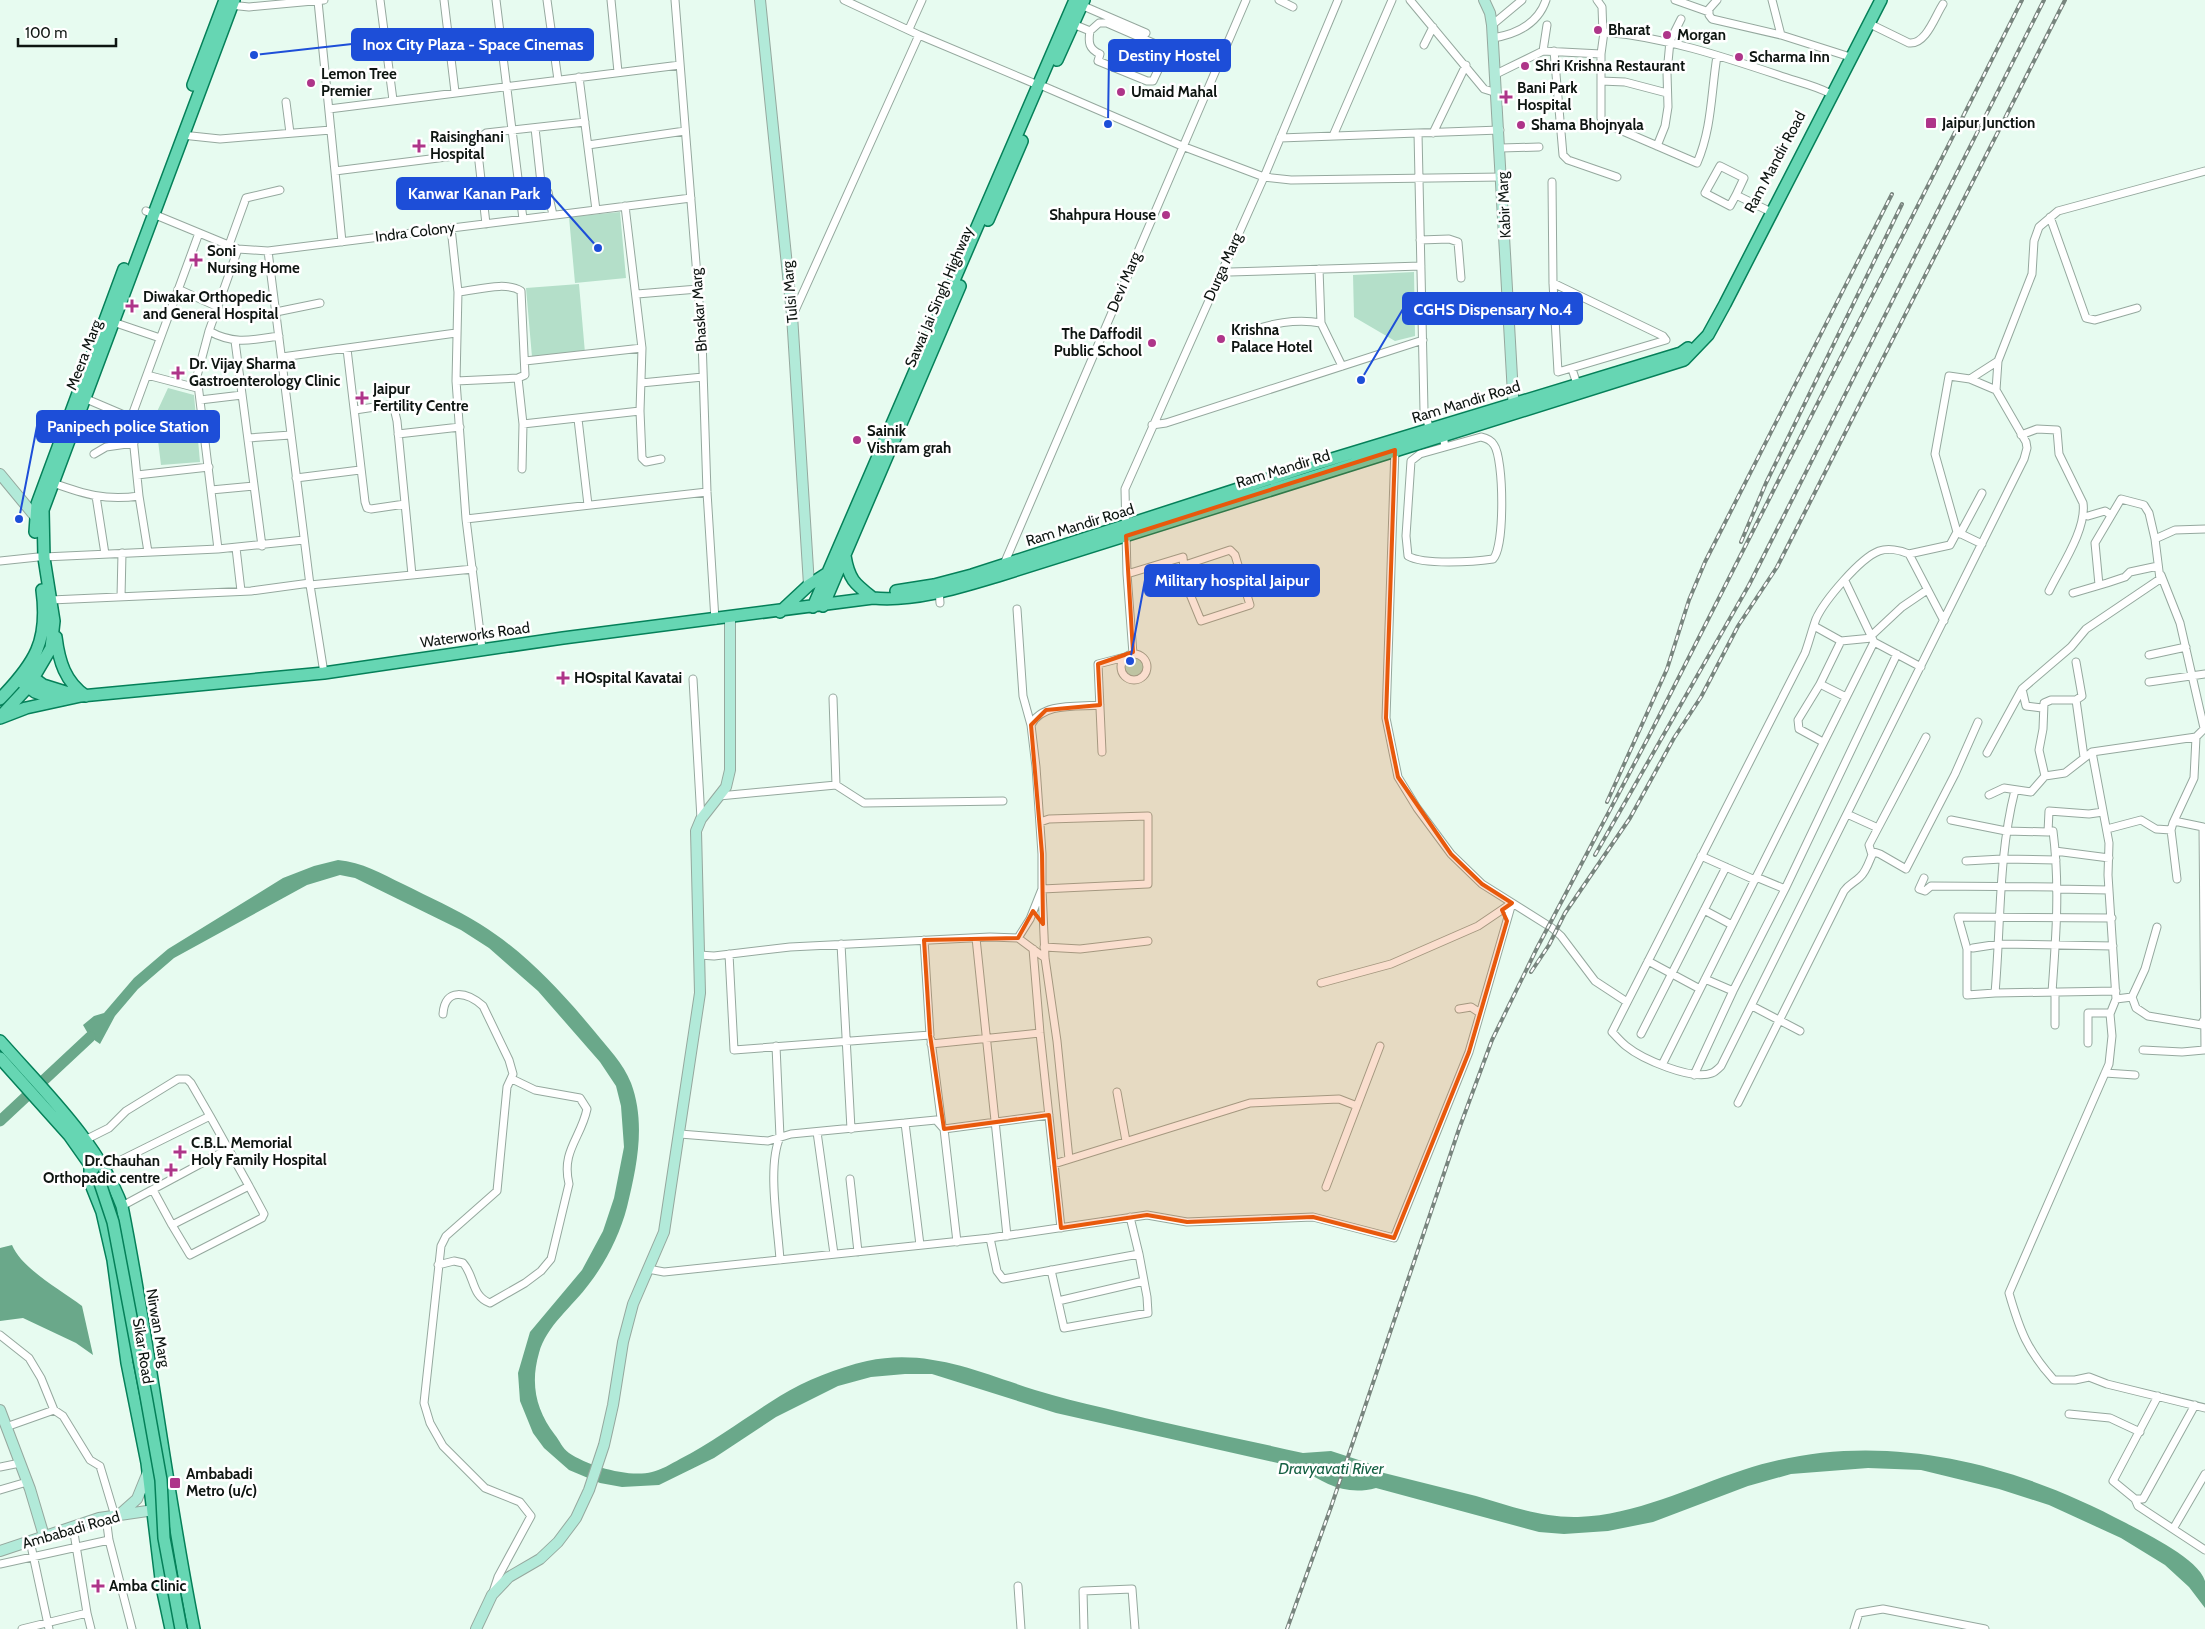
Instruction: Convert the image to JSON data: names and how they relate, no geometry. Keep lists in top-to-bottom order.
{
  "streets": {
    "main road": [
      "Ram Mandir Road",
      "Sawai Jai Singh Highway",
      "Meera Marg",
      "Ram Mandir Rd",
      "Waterworks Road",
      "Nirwan Marg",
      "Sikar Road"
    ],
    "street": [
      "Kabir Marg",
      "Indra Colony",
      "Durga Marg",
      "Devi Marg",
      "Tulsi Marg",
      "Bhaskar Marg",
      "Ambabadi Road"
    ]
  },
  "crossings": [
    ["Ram Mandir Road", "Kabir Marg"],
    ["Ram Mandir Road", "Ram Mandir Rd"],
    ["Kabir Marg", "Ram Mandir Rd"],
    ["Indra Colony", "Bhaskar Marg"],
    ["Indra Colony", "Meera Marg"],
    ["Durga Marg", "Ram Mandir Rd"],
    ["Devi Marg", "Ram Mandir Rd"],
    ["Sawai Jai Singh Highway", "Waterworks Road"],
    ["Bhaskar Marg", "Waterworks Road"],
    ["Ram Mandir Rd", "Waterworks Road"],
    ["Nirwan Marg", "Ambabadi Road"],
    ["Sikar Road", "Ambabadi Road"]
  ],
  "water": ["Dravyavati River"],
  "places": {
    "other": [
      "Bharat",
      "Morgan",
      "Inox City Plaza - Space Cinemas",
      "Scharma Inn",
      "Shri Krishna Restaurant",
      "Lemon Tree Premier",
      "Umaid Mahal",
      "Destiny Hostel",
      "Shama Bhojnyala",
      "Shahpura House",
      "Kanwar Kanan Park",
      "Krishna Palace Hotel",
      "The Daffodil Public School",
      "CGHS Dispensary No.4",
      "Sainik Vishram grah",
      "Panipech police Station",
      "Military hospital Jaipur"
    ],
    "health": [
      "Bani Park Hospital",
      "Raisinghani Hospital",
      "Soni Nursing Home",
      "Diwakar Orthopedic and General Hospital",
      "Dr. Vijay Sharma Gastroenterology Clinic",
      "Jaipur Fertility Centre",
      "HOspital Kavatai",
      "C.B.L. Memorial Holy Family Hospital",
      "Dr.Chauhan Orthopadic centre",
      "Amba Clinic"
    ],
    "transit": ["Jaipur Junction", "Ambabadi Metro (u/c)"]
  },
  "scale_bar": "100 m"
}
